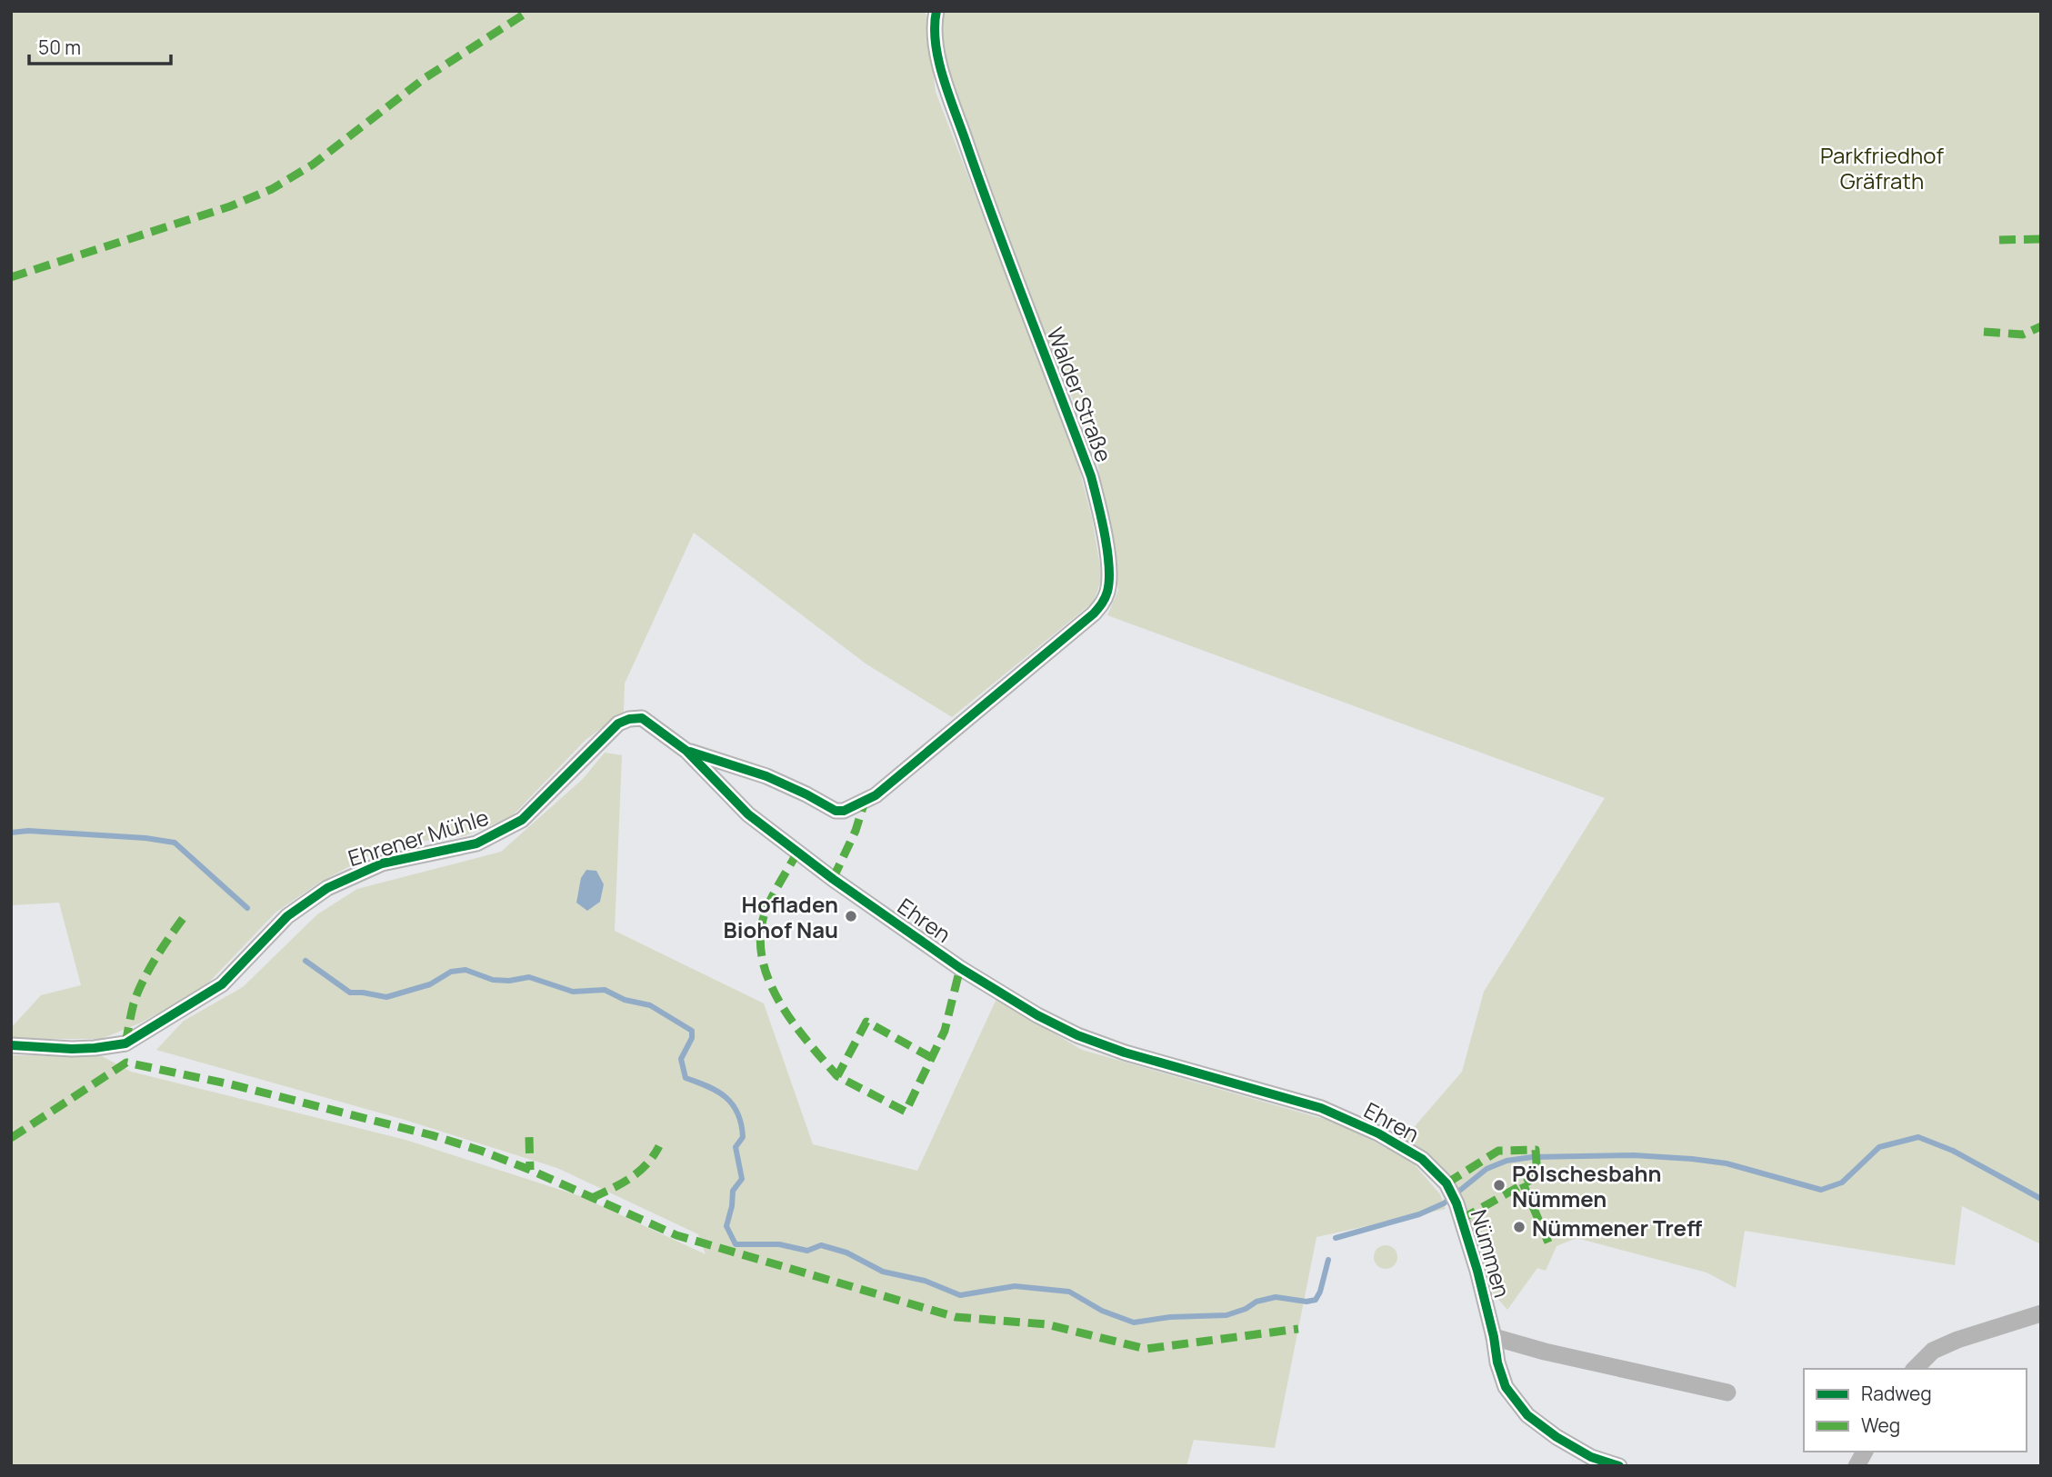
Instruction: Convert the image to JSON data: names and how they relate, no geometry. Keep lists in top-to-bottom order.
{
  "streets": {
    "street": [
      "Walder Straße",
      "Ehrener Mühle",
      "Ehren",
      "Nümmen"
    ]
  },
  "crossings": [
    ["Walder Straße", "Ehrener Mühle"],
    ["Walder Straße", "Ehren"],
    ["Ehrener Mühle", "Ehren"],
    ["Ehren", "Nümmen"]
  ],
  "parks": ["Parkfriedhof Gräfrath"],
  "places": ["Hofladen Biohof Nau", "Pölschesbahn Nümmen", "Nümmener Treff"],
  "legend": ["Radweg", "Weg"],
  "scale_bar": "50 m"
}
